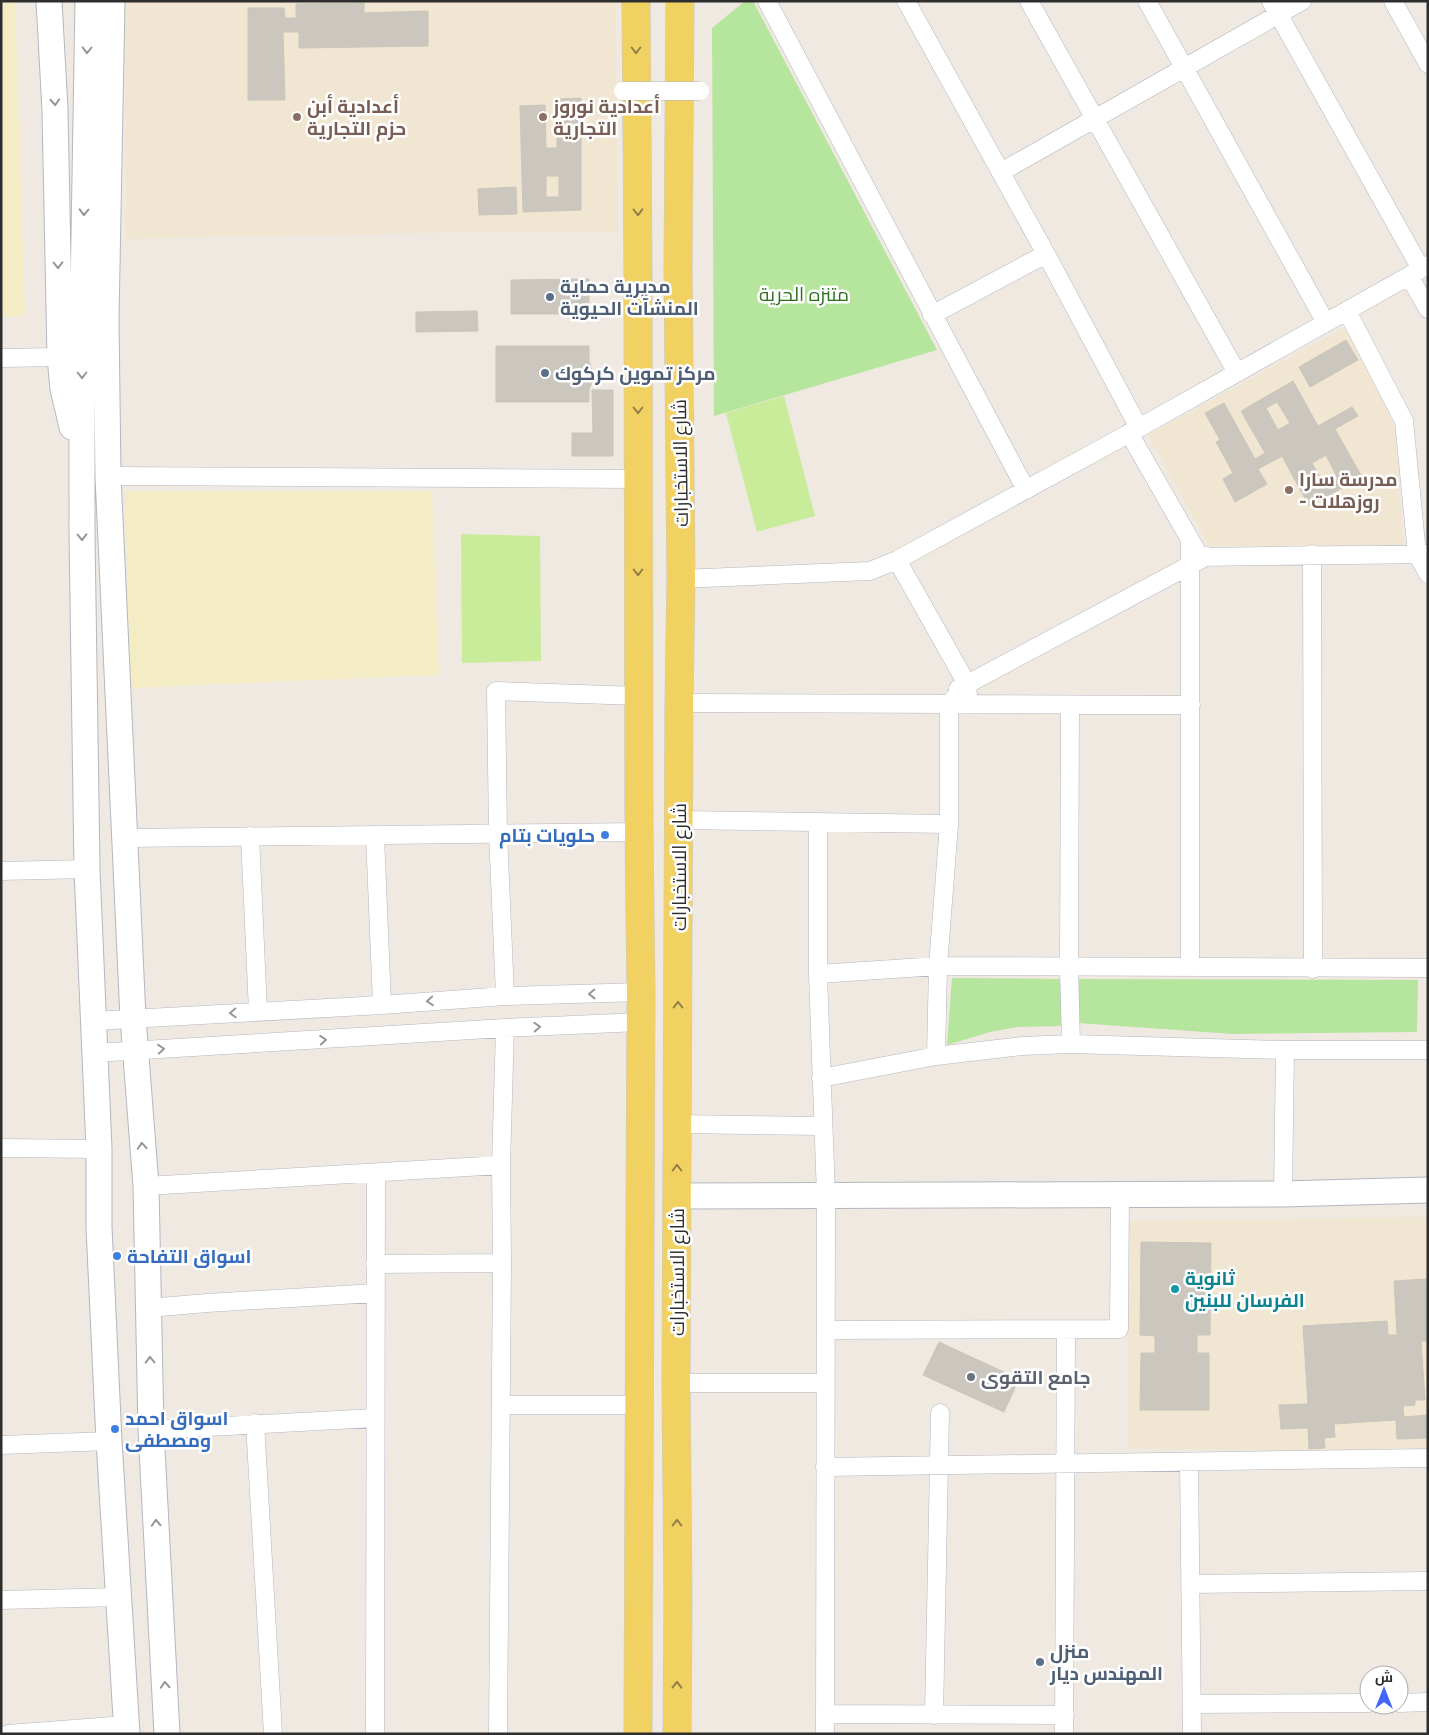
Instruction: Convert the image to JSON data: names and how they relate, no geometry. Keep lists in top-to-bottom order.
{
  "streets": {
    "main road": ["شارع الاستخبارات"]
  },
  "parks": ["متنزه الحرية"],
  "places": [
    "أعدادية أبن حزم التجارية",
    "أعدادية نوروز التجارية",
    "مديرية حماية المنشآت الحيوية",
    "مركز تموين كركوك",
    "مدرسة سارا - روزهلات",
    "حلويات بتام",
    "اسواق التفاحة",
    "ثانوية الفرسان للبنين",
    "جامع التقوى",
    "اسواق احمد ومصطفى",
    "منزل المهندس ديار"
  ],
  "north": "top"
}
